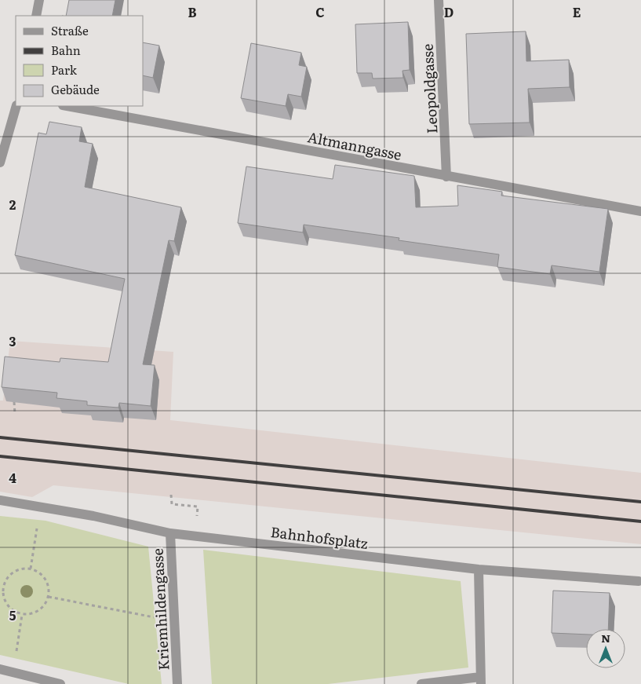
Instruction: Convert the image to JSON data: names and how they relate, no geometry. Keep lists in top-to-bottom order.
{
  "streets": {
    "street": [
      "Leopoldgasse",
      "Altmanngasse",
      "Bahnhofsplatz",
      "Kriemhildengasse"
    ]
  },
  "crossings": [
    ["Leopoldgasse", "Altmanngasse"],
    ["Bahnhofsplatz", "Kriemhildengasse"]
  ],
  "legend": [
    "Straße",
    "Bahn",
    "Park",
    "Gebäude"
  ],
  "north": "top",
  "grid": {
    "columns": [
      "B",
      "C",
      "D",
      "E"
    ],
    "rows": [
      "2",
      "3",
      "4",
      "5"
    ]
  }
}
